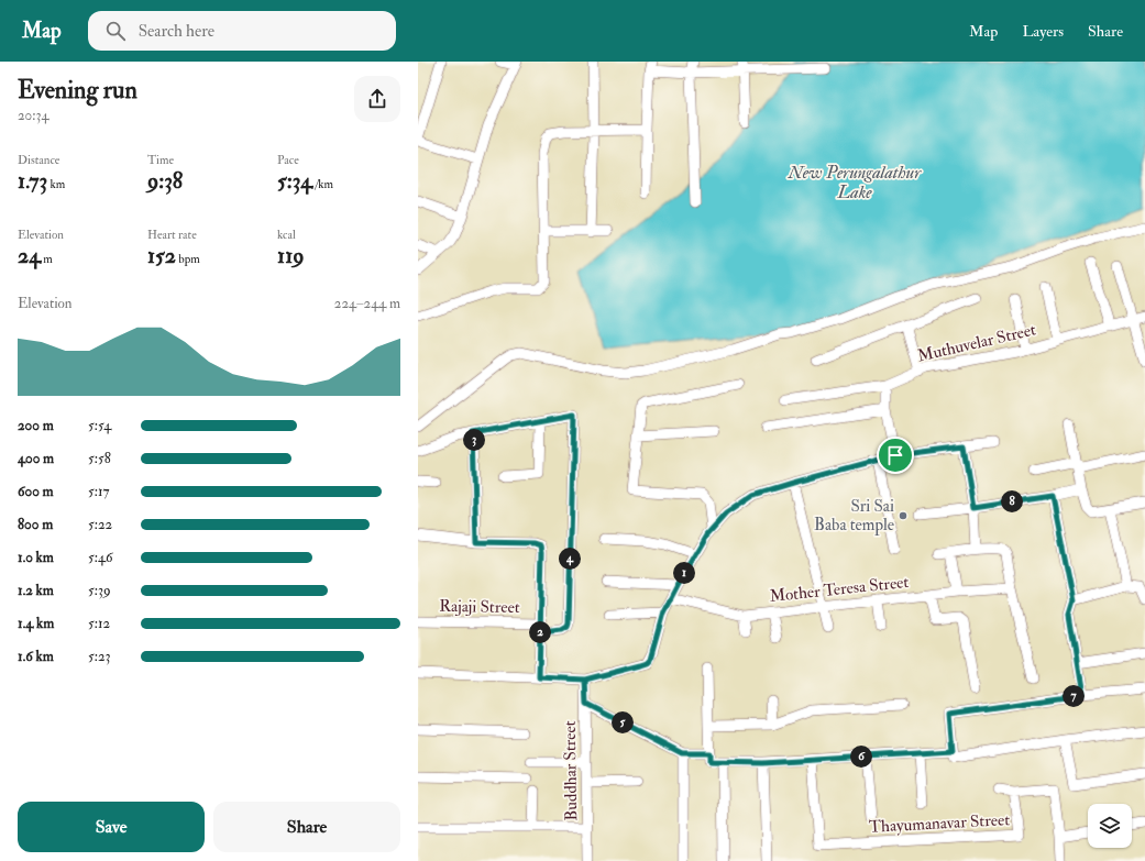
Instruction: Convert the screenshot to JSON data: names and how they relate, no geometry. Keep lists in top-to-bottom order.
{
  "streets": {
    "street": [
      "Muthuvelar Street",
      "Mother Teresa Street",
      "Rajaji Street",
      "Buddhar Street",
      "Thayumanavar Street"
    ]
  },
  "water": ["New Perungalathur Lake"],
  "places": ["Sri Sai Baba temple"],
  "page": {
    "header": "Map",
    "search": "Search here",
    "nav": ["Map", "Layers", "Share"],
    "heading": ["Evening run", "20:34"],
    "stats": [
      ["Distance", "1.73 km"],
      ["Time", "9:38"],
      ["Pace", "5:34 /km"],
      ["Elevation", "24 m"],
      ["Heart rate", "152 bpm"],
      ["kcal", "119"]
    ],
    "chart": ["Elevation", "224–244 m"],
    "list": [
      {
        "name": "200 m",
        "note": "5:54"
      },
      {
        "name": "400 m",
        "note": "5:58"
      },
      {
        "name": "600 m",
        "note": "5:17"
      },
      {
        "name": "800 m",
        "note": "5:22"
      },
      {
        "name": "1.0 km",
        "note": "5:46"
      },
      {
        "name": "1.2 km",
        "note": "5:39"
      },
      {
        "name": "1.4 km",
        "note": "5:12"
      },
      {
        "name": "1.6 km",
        "note": "5:23"
      }
    ],
    "pins": [
      "3",
      "8",
      "4",
      "1",
      "2",
      "7",
      "5",
      "6"
    ],
    "buttons": ["Save", "Share"]
  }
}
